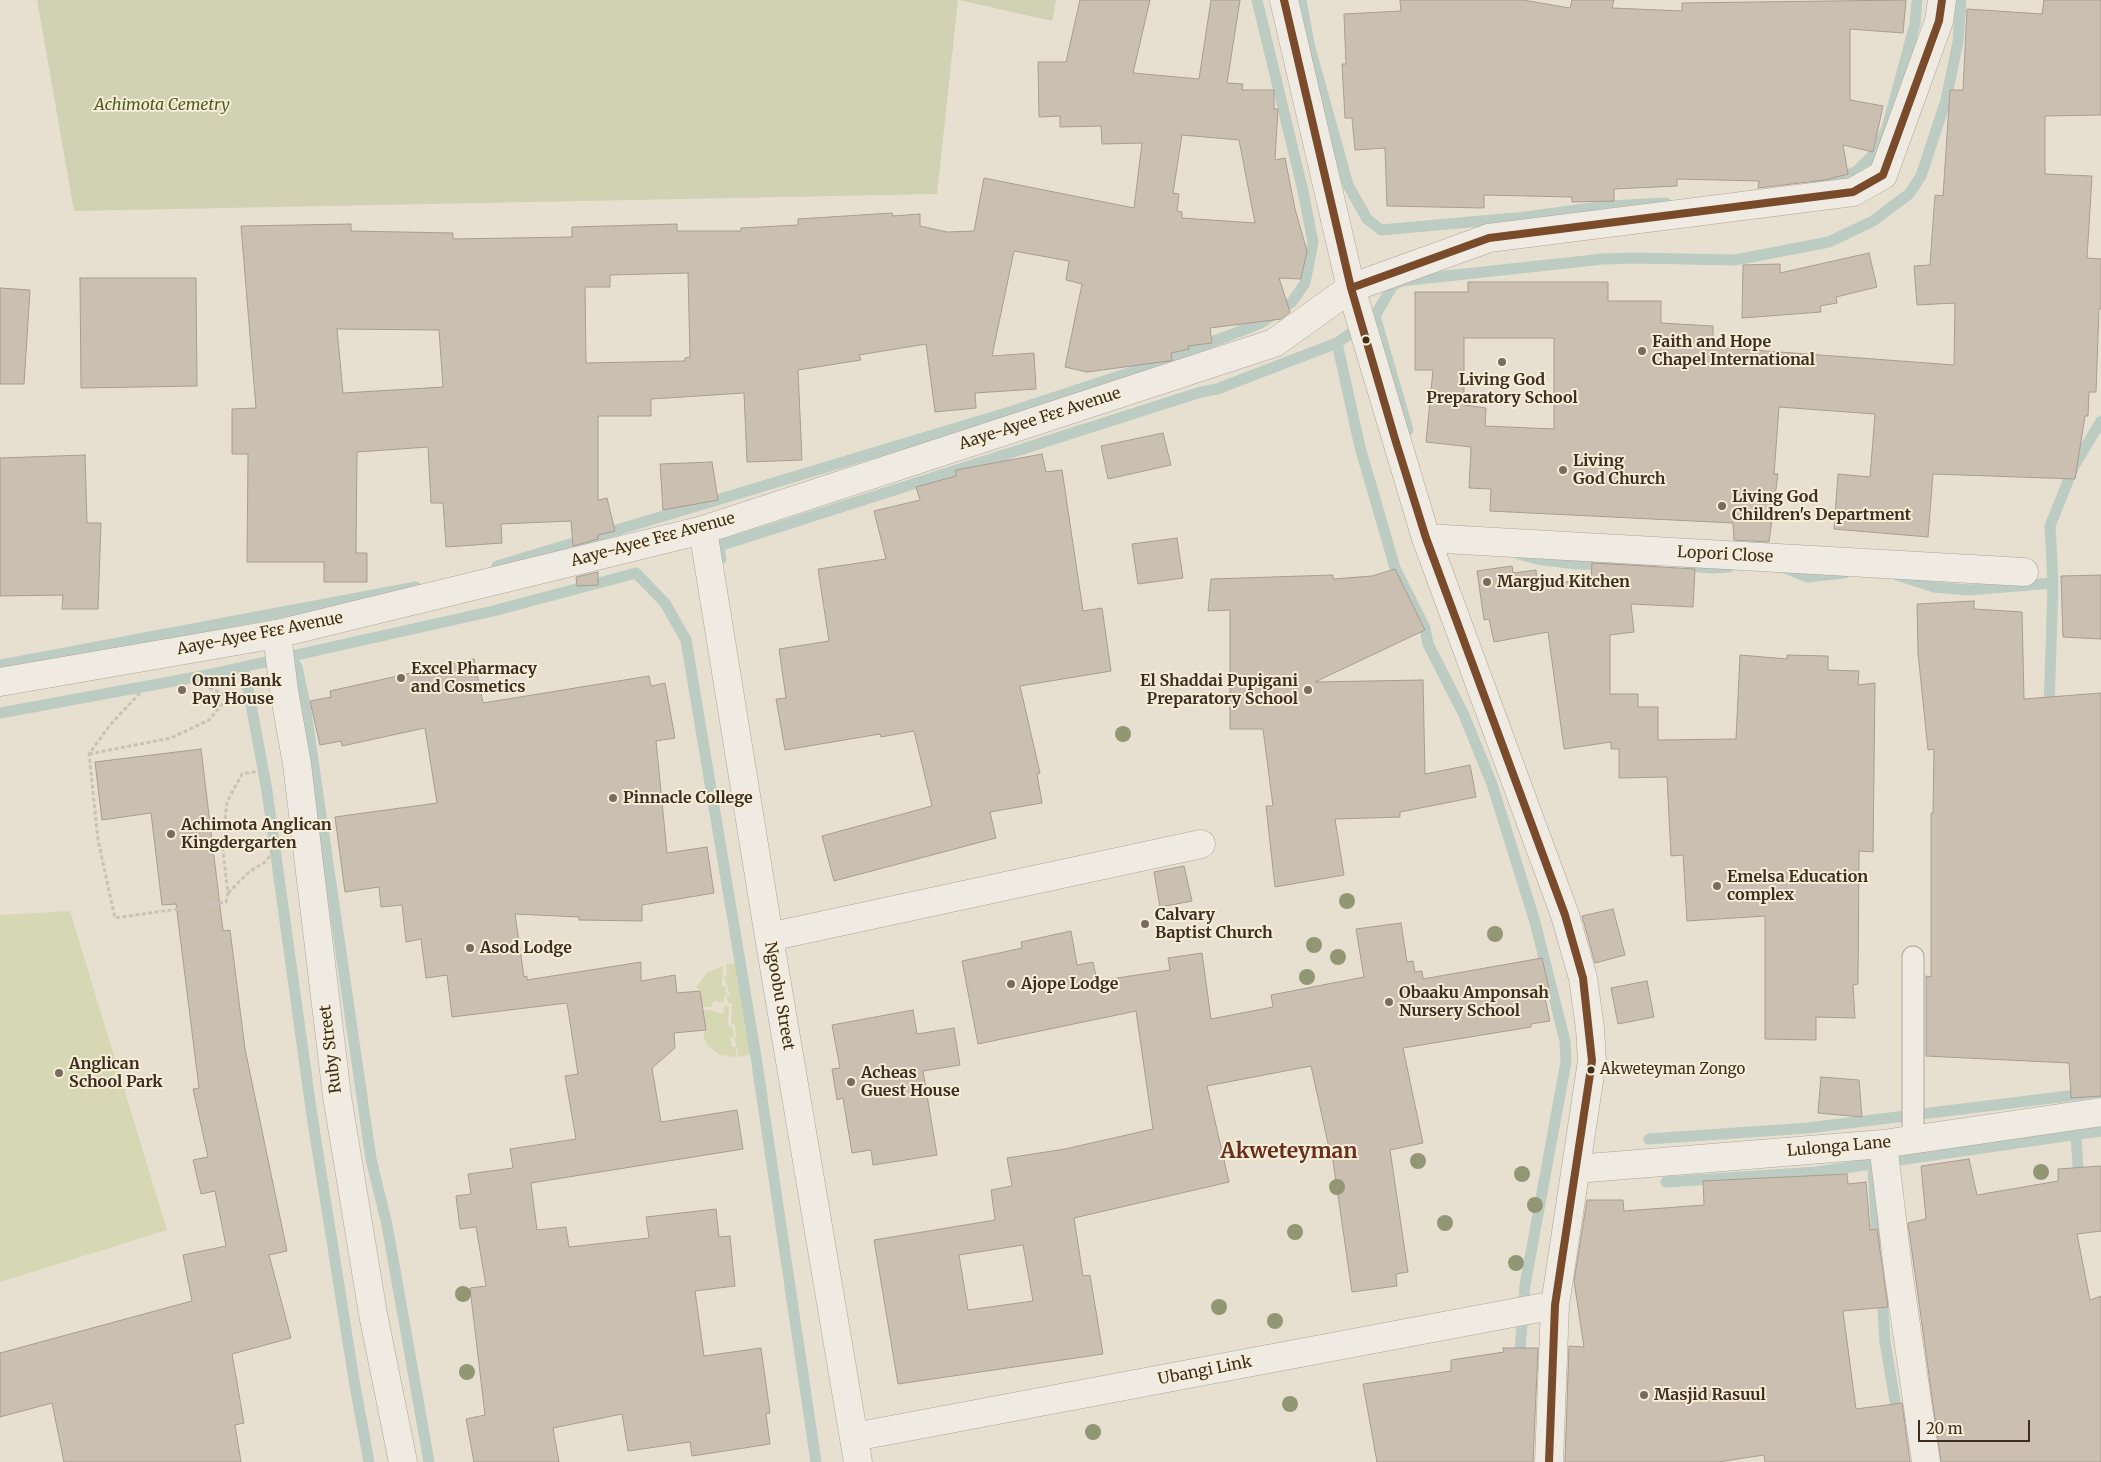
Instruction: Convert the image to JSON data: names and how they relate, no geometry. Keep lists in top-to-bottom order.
{
  "streets": {
    "street": [
      "Aaye-Ayee Fɛɛ Avenue",
      "Lopori Close",
      "Ngoobu Street",
      "Ruby Street",
      "Lulonga Lane",
      "Ubangi Link"
    ]
  },
  "crossings": [
    ["Aaye-Ayee Fɛɛ Avenue", "Ngoobu Street"],
    ["Aaye-Ayee Fɛɛ Avenue", "Ruby Street"],
    ["Ngoobu Street", "Ubangi Link"]
  ],
  "districts": ["Akweteyman"],
  "parks": ["Achimota Cemetry"],
  "places": [
    "Faith and Hope Chapel International",
    "Living God Preparatory School",
    "Living God Church",
    "Living God Children's Department",
    "Margjud Kitchen",
    "Excel Pharmacy and Cosmetics",
    "Omni Bank Pay House",
    "El Shaddai Pupigani Preparatory School",
    "Pinnacle College",
    "Achimota Anglican Kingdergarten",
    "Emelsa Education complex",
    "Calvary Baptist Church",
    "Asod Lodge",
    "Ajope Lodge",
    "Obaaku Amponsah Nursery School",
    "Akweteyman Zongo",
    "Anglican School Park",
    "Acheas Guest House",
    "Masjid Rasuul"
  ],
  "scale_bar": "20 m"
}
